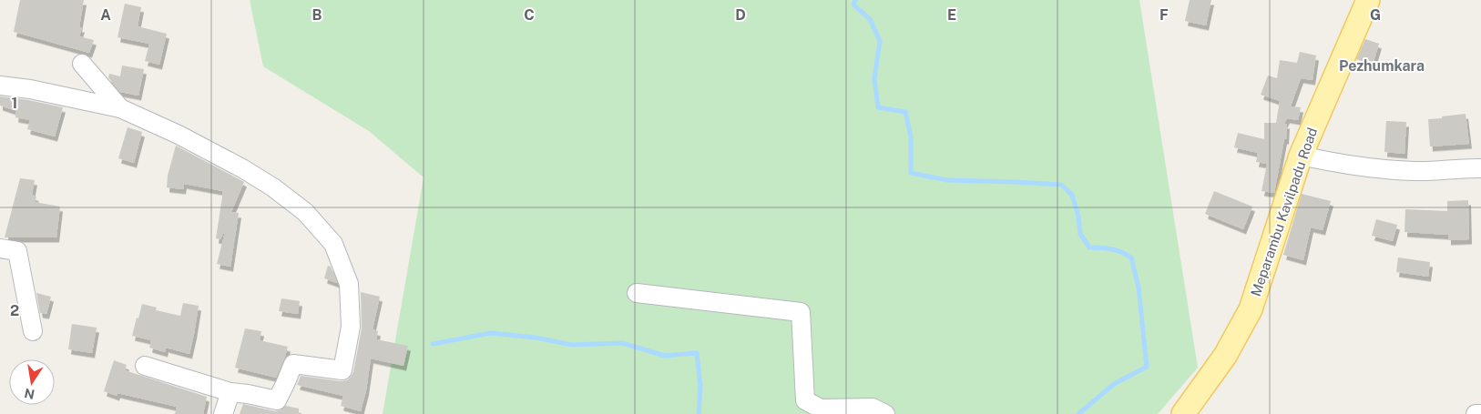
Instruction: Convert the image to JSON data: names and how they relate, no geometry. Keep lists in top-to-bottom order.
{
  "streets": {
    "main road": ["Meparambu Kavilpadu Road"]
  },
  "districts": ["Pezhumkara"],
  "north": "bottom",
  "grid": {
    "columns": [
      "A",
      "B",
      "C",
      "D",
      "E",
      "F",
      "G"
    ],
    "rows": ["1", "2"]
  }
}
